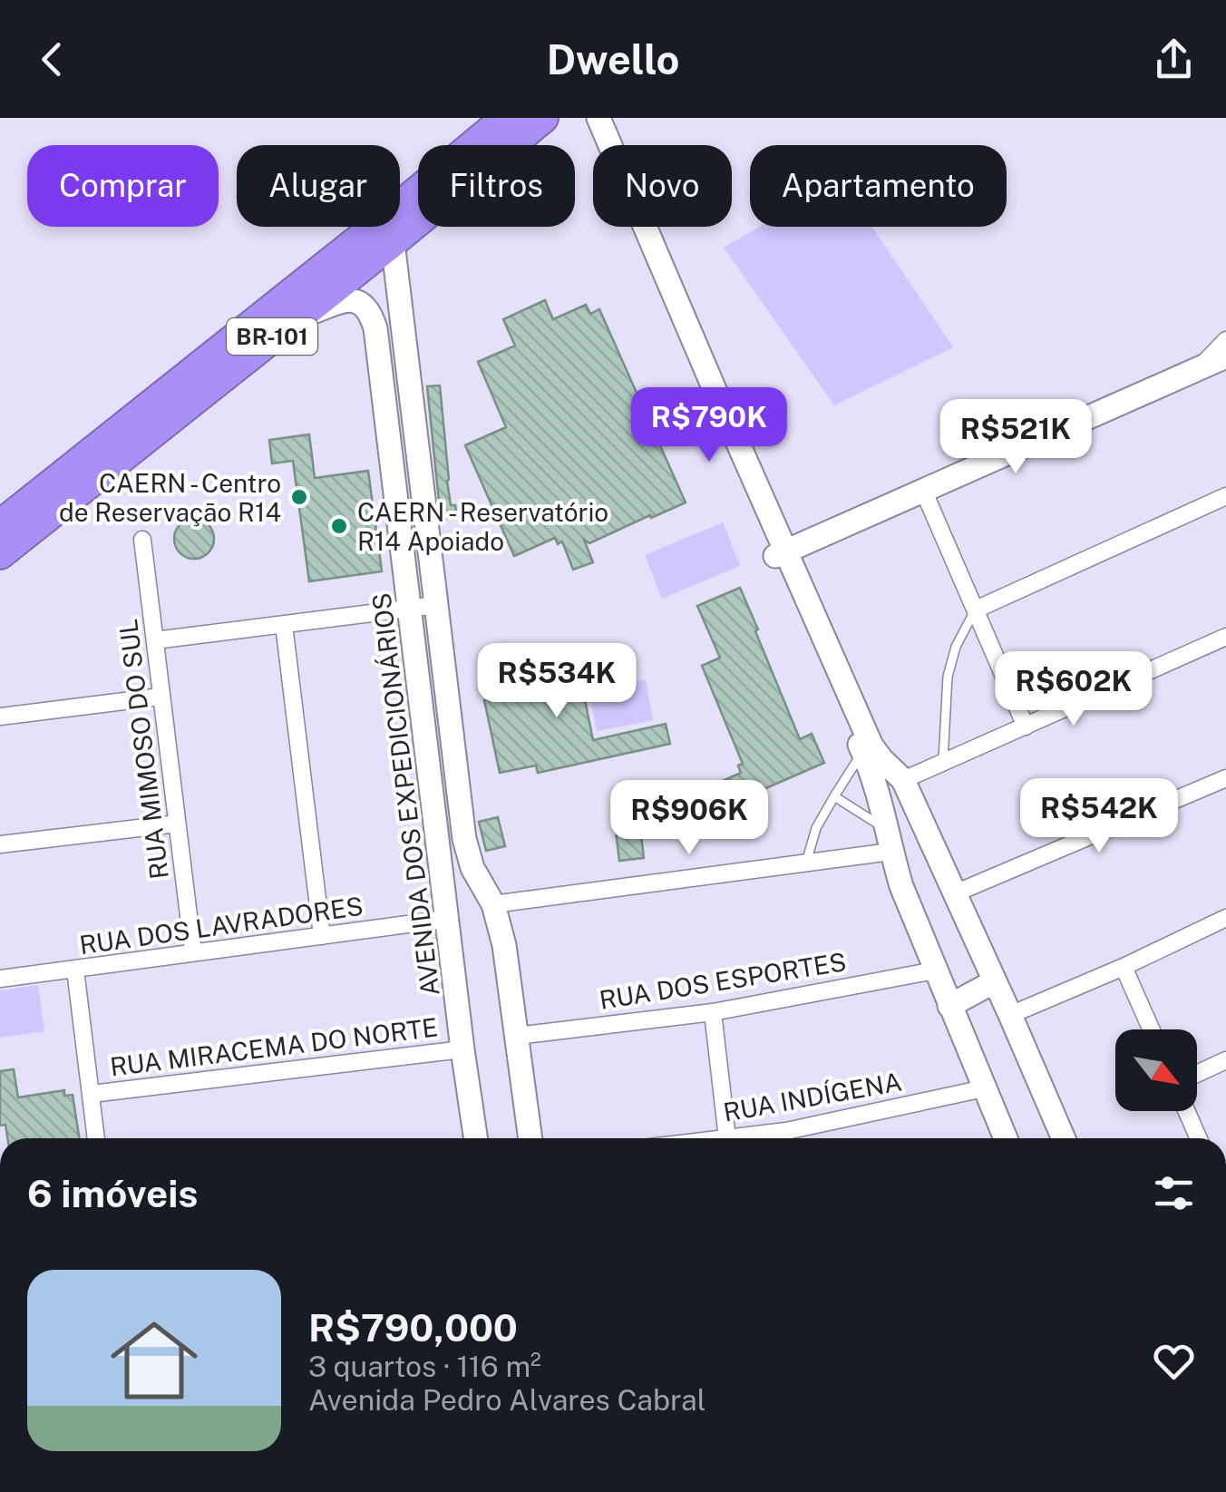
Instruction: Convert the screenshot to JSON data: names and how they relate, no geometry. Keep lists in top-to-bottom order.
{
  "streets": {
    "highway": ["BR-101"],
    "street": [
      "RUA MIMOSO DO SUL",
      "AVENIDA DOS EXPEDICIONÁRIOS",
      "RUA DOS LAVRADORES",
      "RUA DOS ESPORTES",
      "RUA MIRACEMA DO NORTE",
      "RUA INDÍGENA"
    ]
  },
  "crossings": [
    ["BR-101", "AVENIDA DOS EXPEDICIONÁRIOS"],
    ["RUA MIMOSO DO SUL", "RUA DOS LAVRADORES"],
    ["AVENIDA DOS EXPEDICIONÁRIOS", "RUA DOS LAVRADORES"],
    ["AVENIDA DOS EXPEDICIONÁRIOS", "RUA MIRACEMA DO NORTE"]
  ],
  "places": ["CAERN - Centro de Reservação R14", "CAERN - Reservatório R14 Apoiado"],
  "north": "bottom right",
  "page": {
    "header": "Dwello",
    "chip": [
      "Comprar",
      "Alugar",
      "Filtros",
      "Novo",
      "Apartamento"
    ],
    "price": [
      "R$790K",
      "R$521K",
      "R$534K",
      "R$602K",
      "R$542K",
      "R$906K"
    ],
    "heading": "6 imóveis",
    "list": [
      {
        "name": "R$790,000",
        "note": "3 quartos · 116 m² · Avenida Pedro Alvares Cabral"
      }
    ]
  }
}
